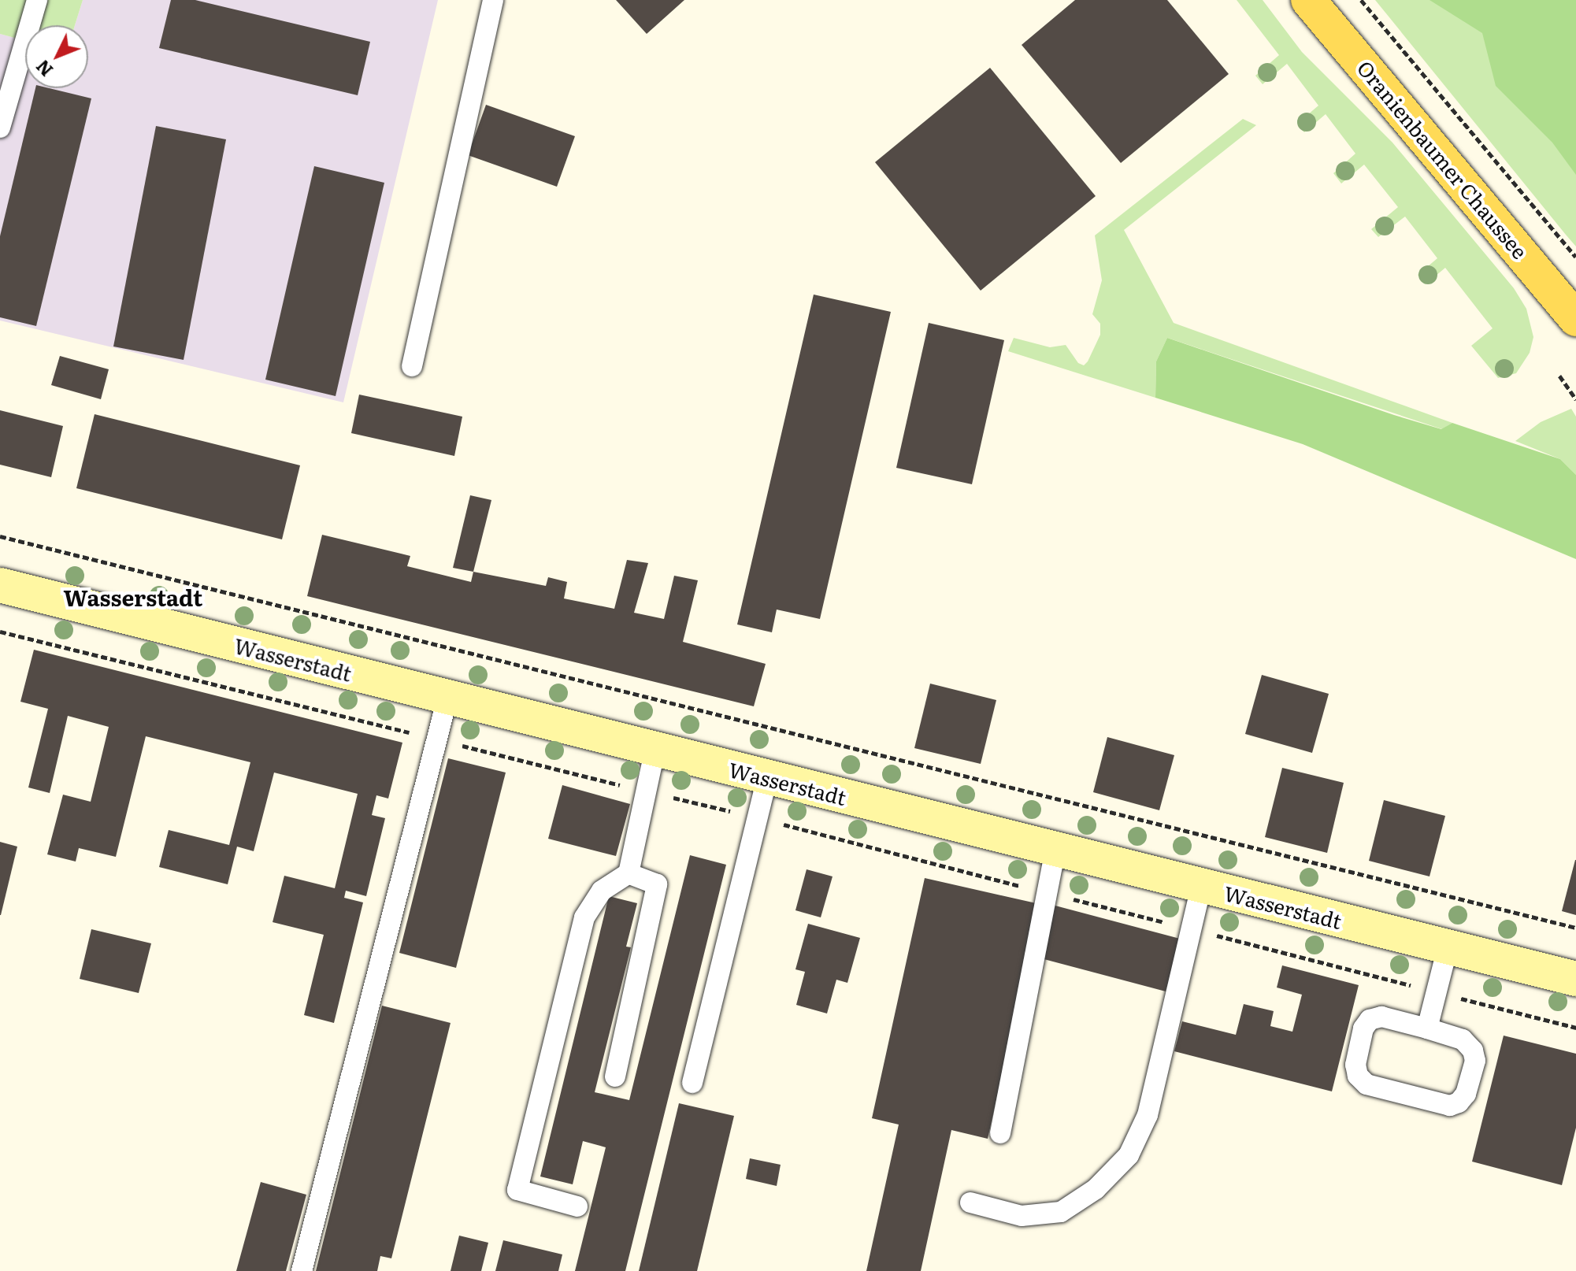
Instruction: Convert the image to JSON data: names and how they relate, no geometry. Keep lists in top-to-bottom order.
{
  "streets": {
    "main road": ["Oranienbaumer Chaussee", "Wasserstadt"]
  },
  "districts": ["Wasserstadt"],
  "north": "bottom left"
}
